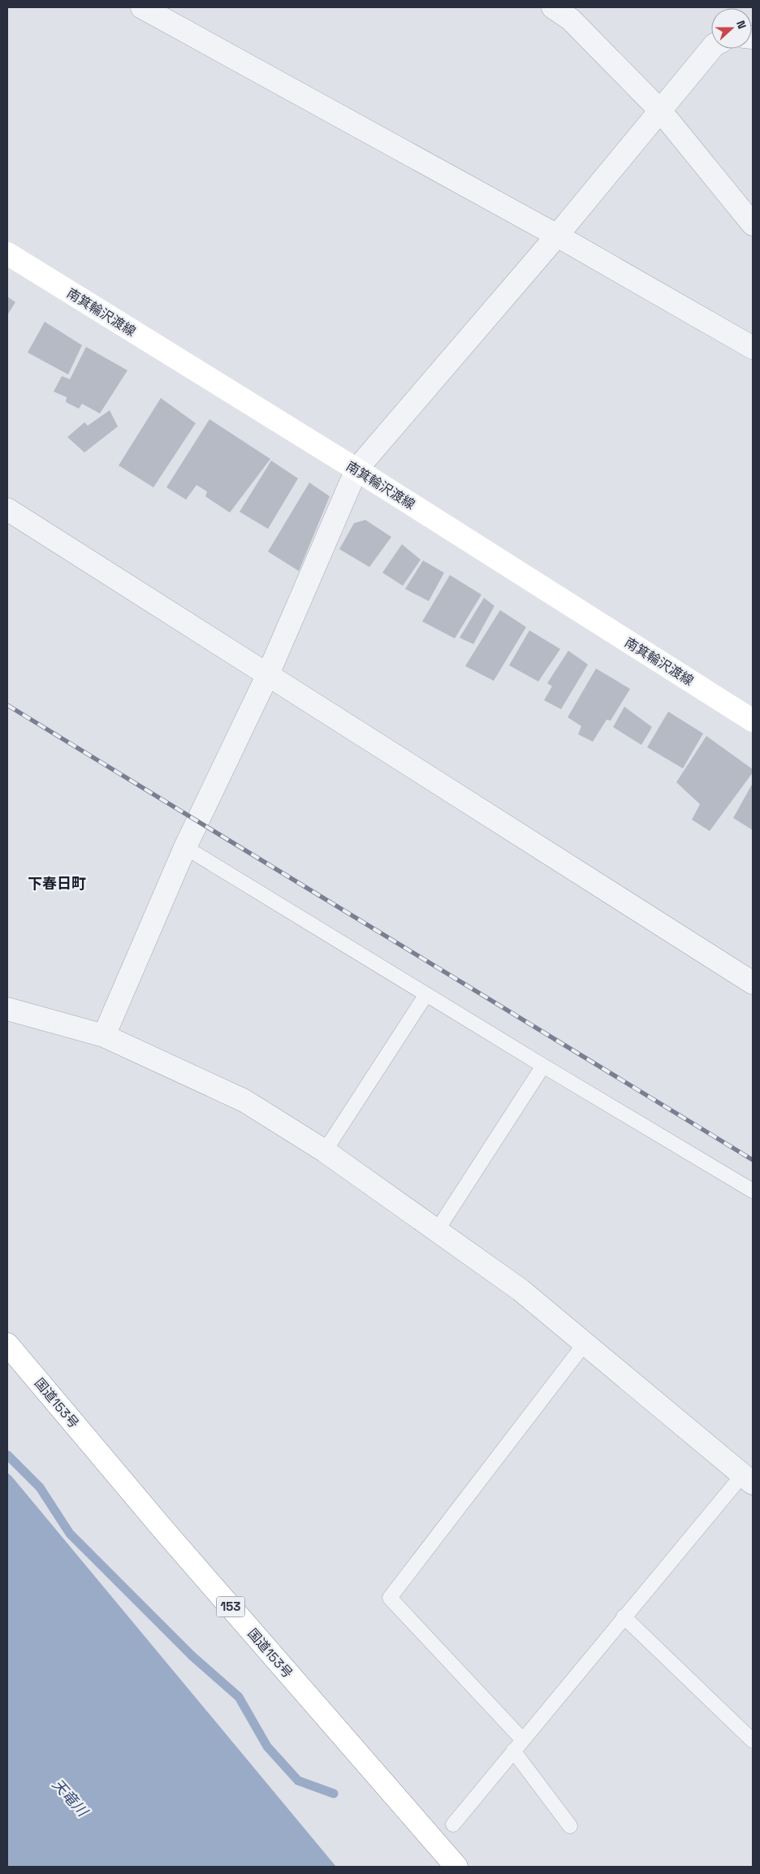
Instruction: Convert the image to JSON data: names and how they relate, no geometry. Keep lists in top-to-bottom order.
{
  "streets": {
    "main road": ["南箕輪沢渡線", "国道153号", "153"]
  },
  "districts": ["下春日町"],
  "water": ["天竜川"],
  "north": "right"
}
